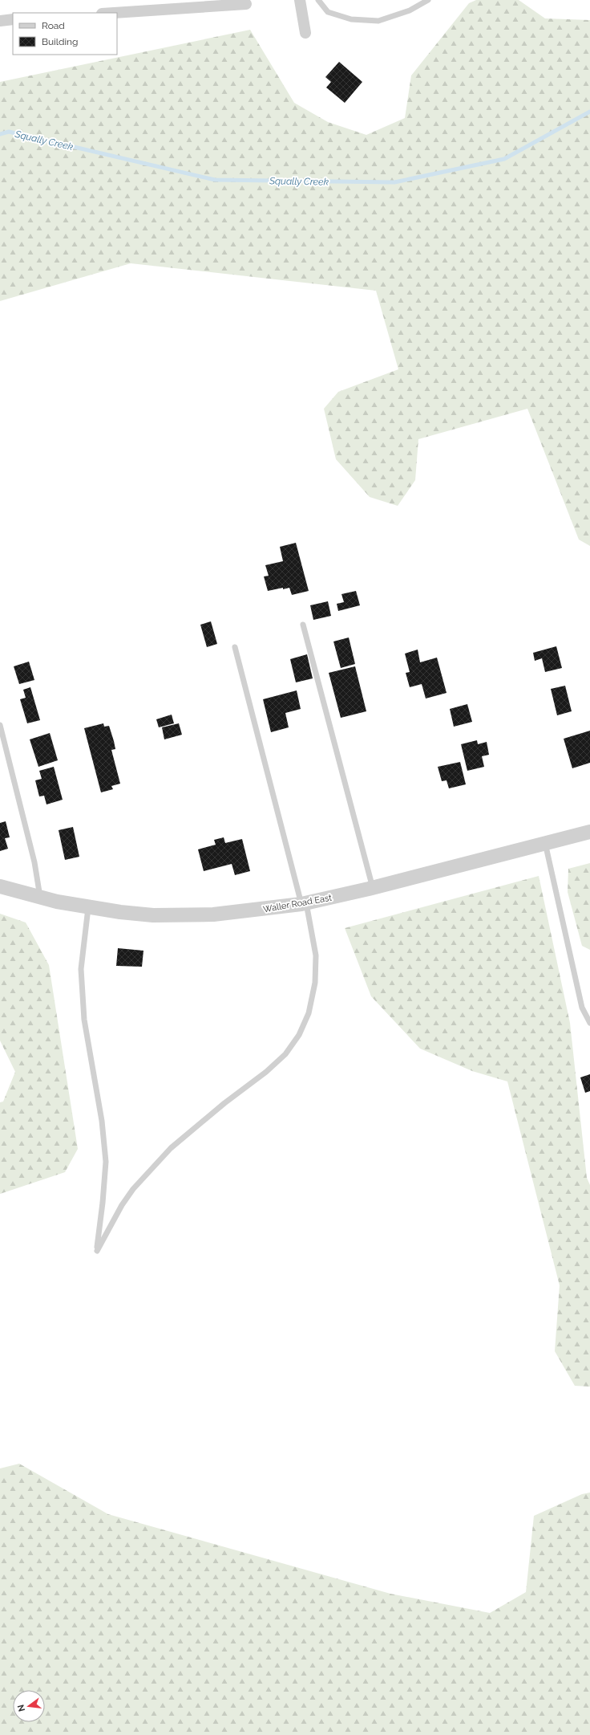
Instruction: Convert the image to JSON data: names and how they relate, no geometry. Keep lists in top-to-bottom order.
{
  "streets": {
    "street": ["Waller Road East"]
  },
  "water": ["Squally Creek"],
  "legend": ["Road", "Building"],
  "north": "left"
}
